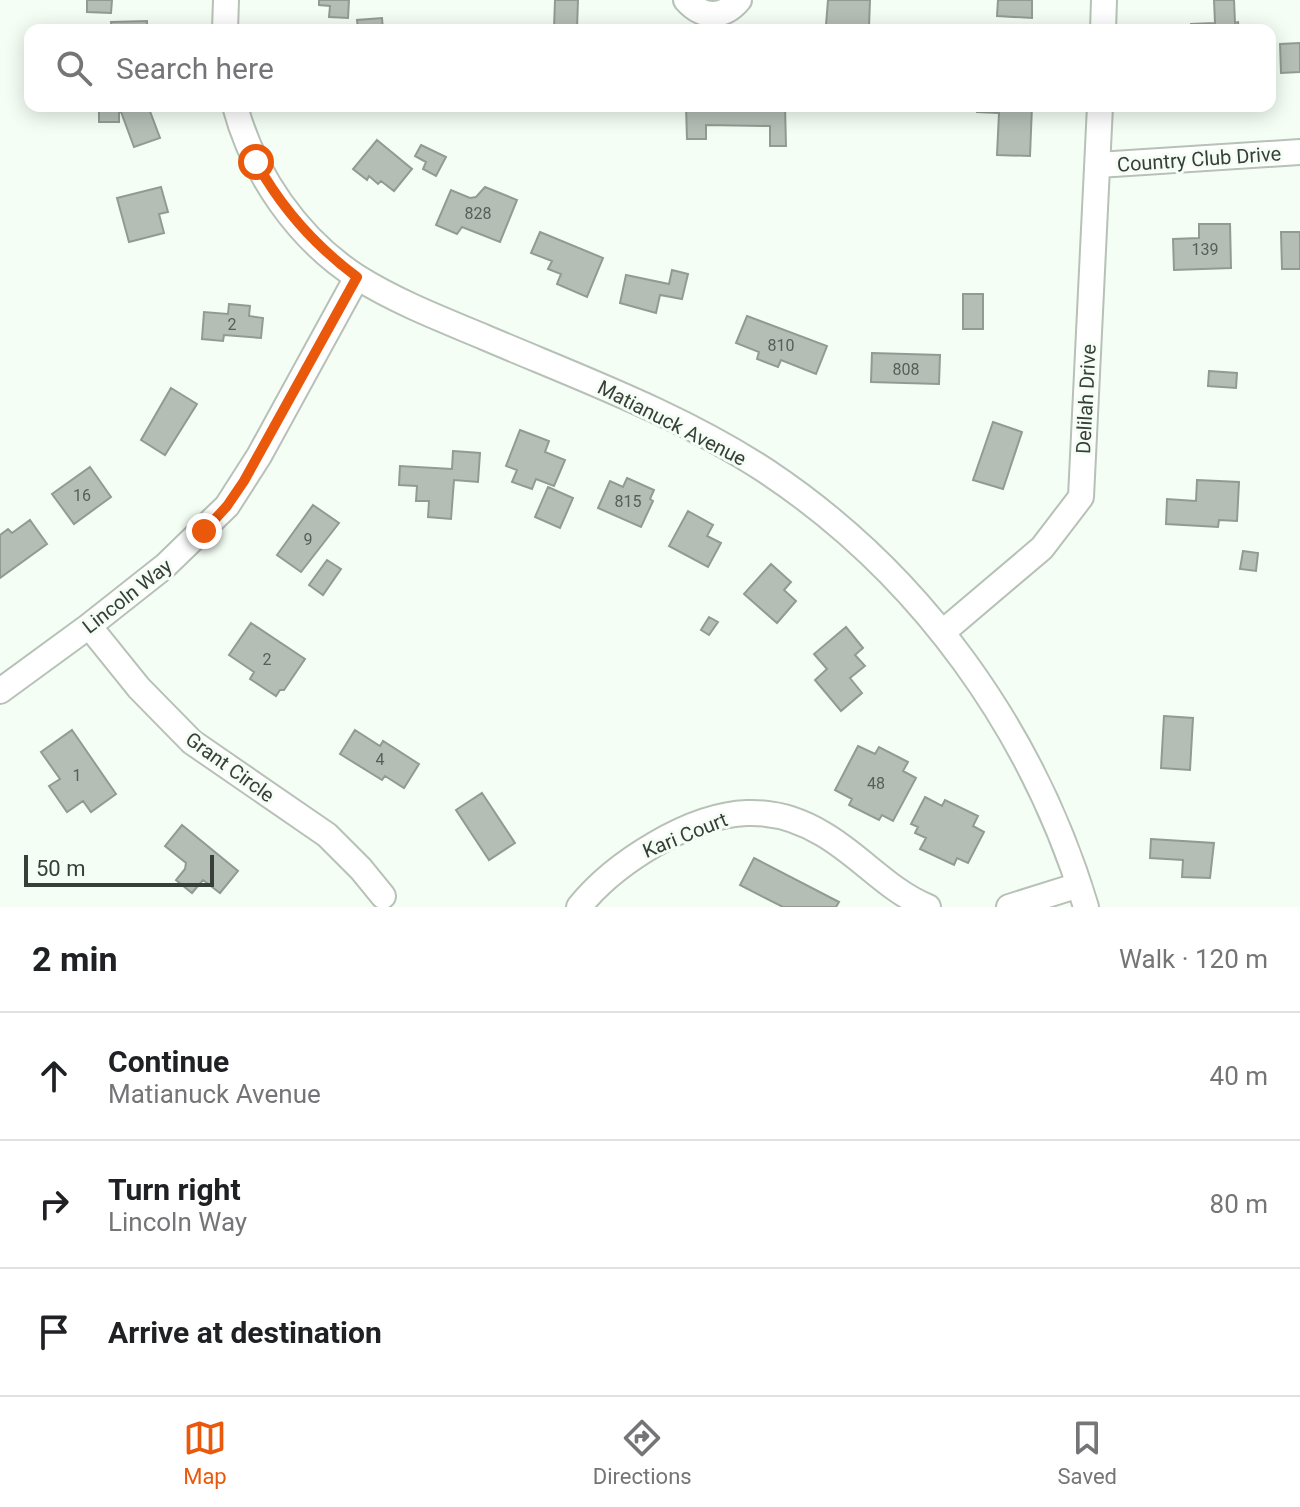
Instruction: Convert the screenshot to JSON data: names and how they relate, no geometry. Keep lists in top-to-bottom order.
{
  "streets": {
    "street": [
      "Country Club Drive",
      "Delilah Drive",
      "Matianuck Avenue",
      "Lincoln Way",
      "Grant Circle",
      "Kari Court"
    ]
  },
  "crossings": [
    ["Country Club Drive", "Delilah Drive"],
    ["Delilah Drive", "Matianuck Avenue"],
    ["Matianuck Avenue", "Lincoln Way"],
    ["Lincoln Way", "Grant Circle"]
  ],
  "house_numbers": [
    "828",
    "139",
    "2",
    "810",
    "808",
    "16",
    "815",
    "9",
    "2",
    "4",
    "1",
    "48"
  ],
  "scale_bar": "50 m",
  "page": {
    "search": "Search here",
    "scale": "50 m",
    "heading": ["2 min", "Walk · 120 m"],
    "list": [
      ["Continue", "Matianuck Avenue", "40 m"],
      ["Turn right", "Lincoln Way", "80 m"],
      "Arrive at destination"
    ],
    "nav": ["Map", "Directions", "Saved"]
  }
}
